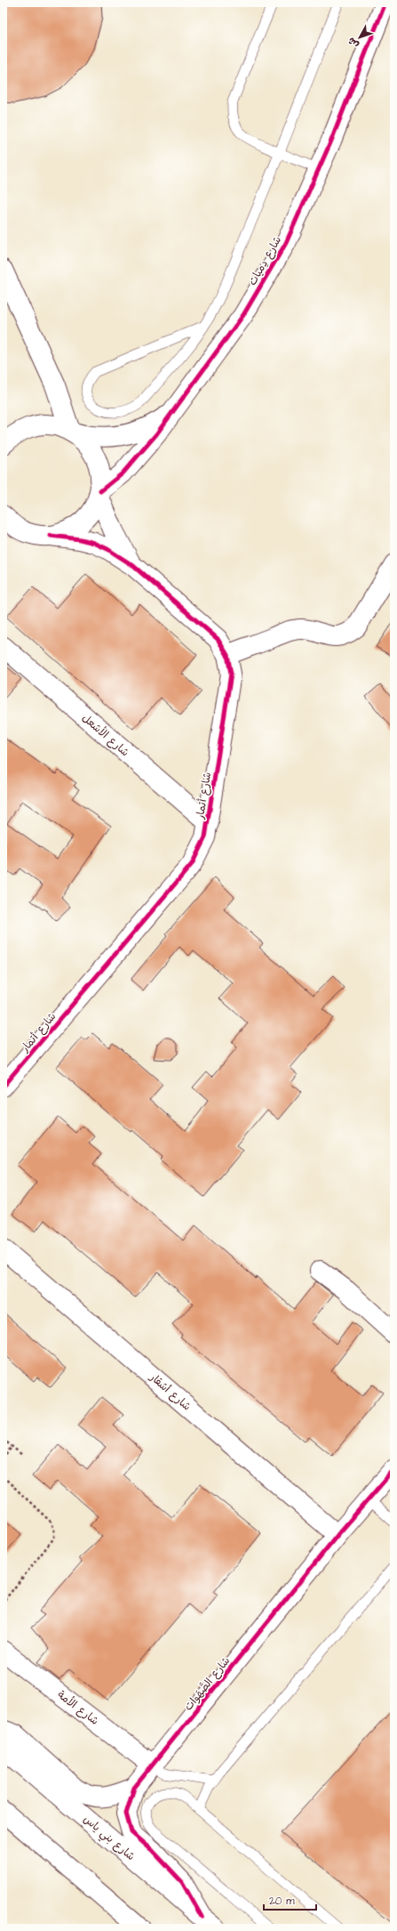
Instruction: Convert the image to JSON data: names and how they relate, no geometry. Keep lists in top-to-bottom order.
{
  "streets": {
    "street": [
      "شارع دِميات",
      "شارع الأشعل",
      "شارع أتمار",
      "شارع أشقار",
      "شارع الصَّهَوات",
      "شارع الأمة",
      "شارع بني ياس"
    ]
  },
  "crossings": [
    ["شارع دِميات", "شارع أتمار"],
    ["شارع الأشعل", "شارع أتمار"],
    ["شارع أشقار", "شارع الصَّهَوات"],
    ["شارع الصَّهَوات", "شارع الأمة"],
    ["شارع الصَّهَوات", "شارع بني ياس"]
  ],
  "scale_bar": "20 m",
  "north": "bottom left"
}
